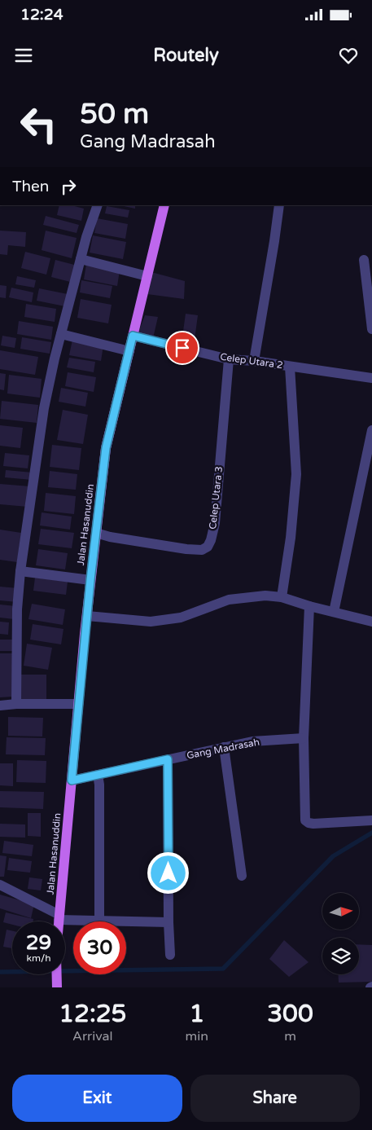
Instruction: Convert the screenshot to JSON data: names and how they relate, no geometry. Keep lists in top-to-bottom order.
{
  "streets": {
    "main road": ["Jalan Hasanuddin"],
    "street": ["Celep Utara 2", "Celep Utara 3", "Gang Madrasah"]
  },
  "crossings": [
    ["Celep Utara 2", "Celep Utara 3"],
    ["Celep Utara 2", "Jalan Hasanuddin"],
    ["Celep Utara 3", "Jalan Hasanuddin"],
    ["Jalan Hasanuddin", "Gang Madrasah"]
  ],
  "north": "right",
  "page": {
    "status": "12:24",
    "header": "Routely",
    "turn": ["50 m", "Gang Madrasah"],
    "then": "Then",
    "speed": "29 km/h",
    "limit": "30",
    "eta": [
      "12:25",
      "Arrival",
      "1",
      "min",
      "300",
      "m"
    ],
    "buttons": ["Exit", "Share"]
  }
}
